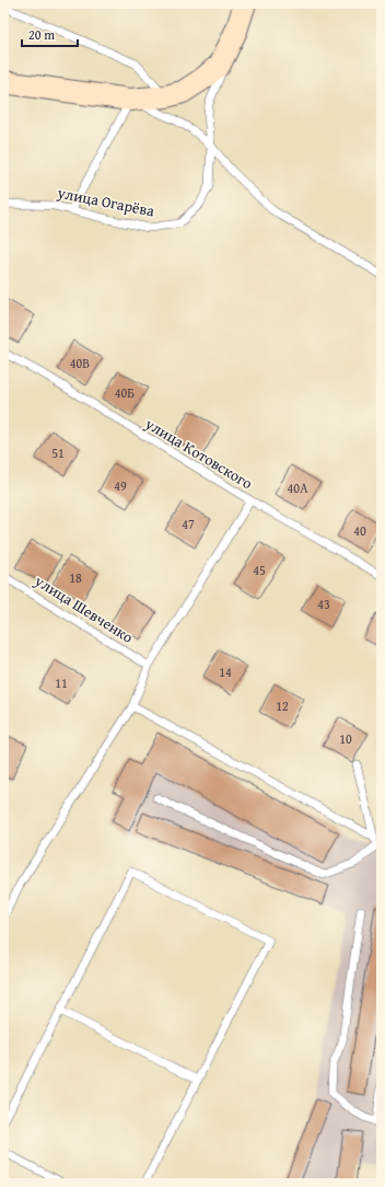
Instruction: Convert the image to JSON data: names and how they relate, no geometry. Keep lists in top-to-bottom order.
{
  "streets": {
    "lane": ["улица Огарёва", "улица Котовского", "улица Шевченко"]
  },
  "house_numbers": [
    "40В",
    "40Б",
    "51",
    "49",
    "40А",
    "47",
    "40",
    "45",
    "18",
    "43",
    "14",
    "11",
    "12",
    "10"
  ],
  "scale_bar": "20 m"
}
